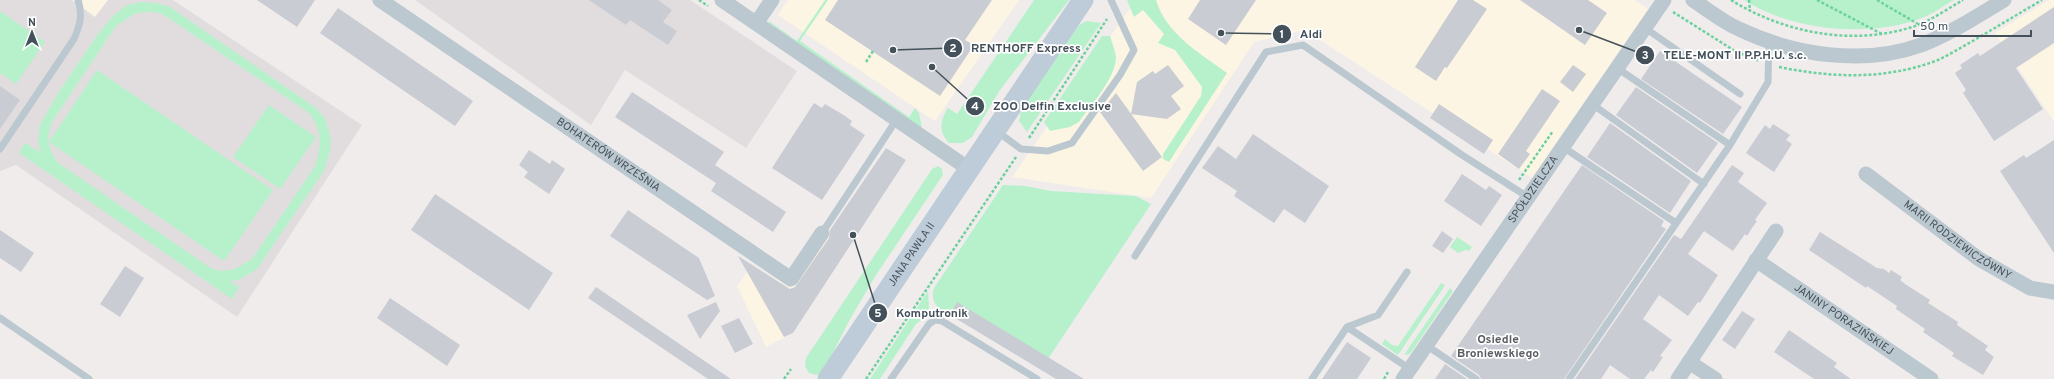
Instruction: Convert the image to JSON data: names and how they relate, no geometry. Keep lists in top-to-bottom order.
{
  "streets": {
    "main road": ["JANA PAWŁA II"],
    "street": [
      "BOHATERÓW WRZEŚNIA",
      "SPÓŁDZIELCZA",
      "MARII RODZIEWICZÓWNY",
      "JANINY PORAZIŃSKIEJ"
    ]
  },
  "districts": ["Osiedle Broniewskiego"],
  "places": [
    "TELE-MONT II P.P.H.U. s.c.",
    "Aldi",
    "RENTHOFF Express",
    "ZOO Delfin Exclusive",
    "Komputronik"
  ],
  "scale_bar": "50 m",
  "north": "top"
}
